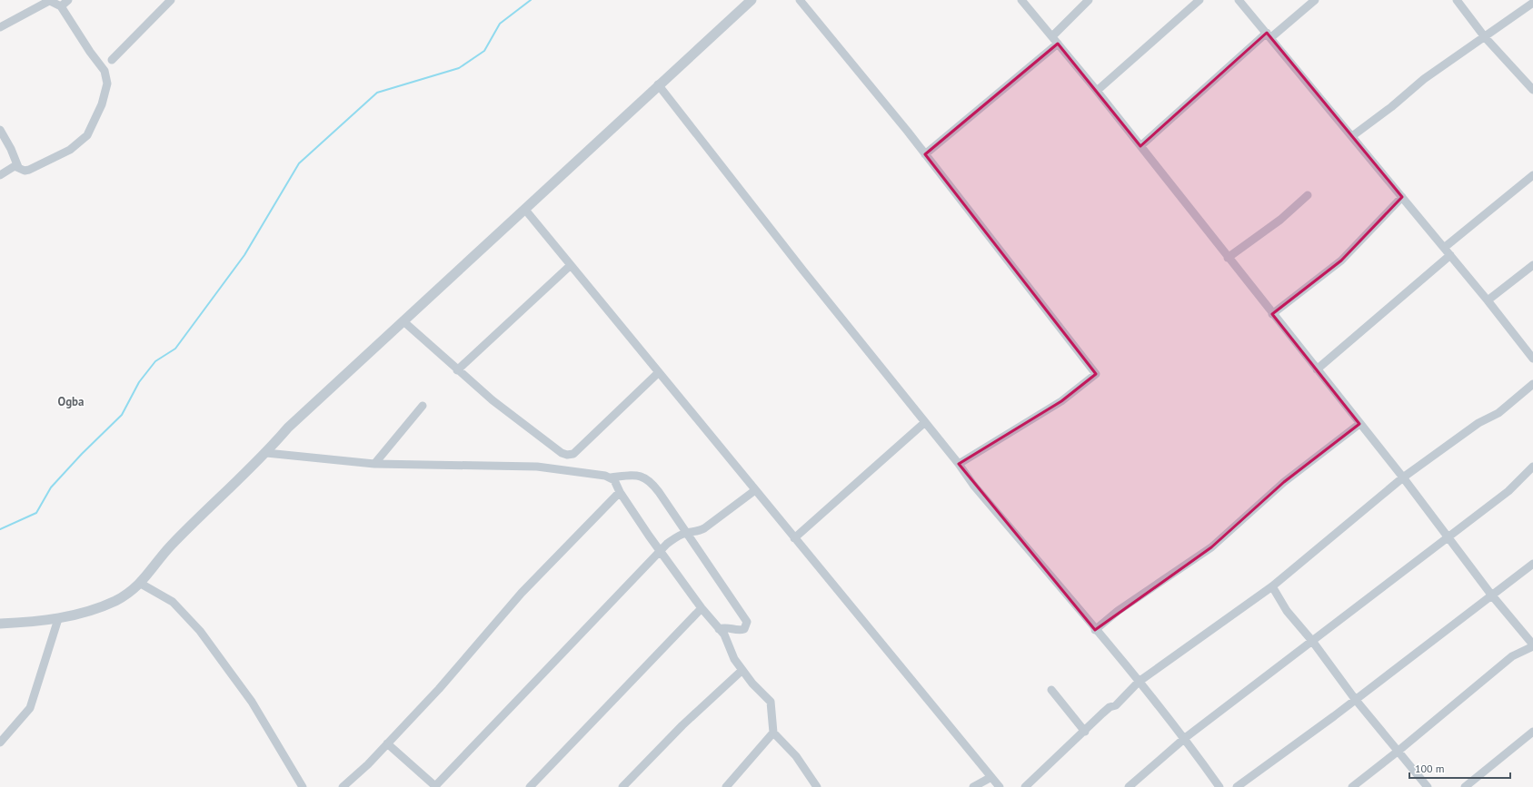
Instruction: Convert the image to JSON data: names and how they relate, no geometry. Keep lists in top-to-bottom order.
{
  "districts": ["Ogba"],
  "scale_bar": "100 m"
}
